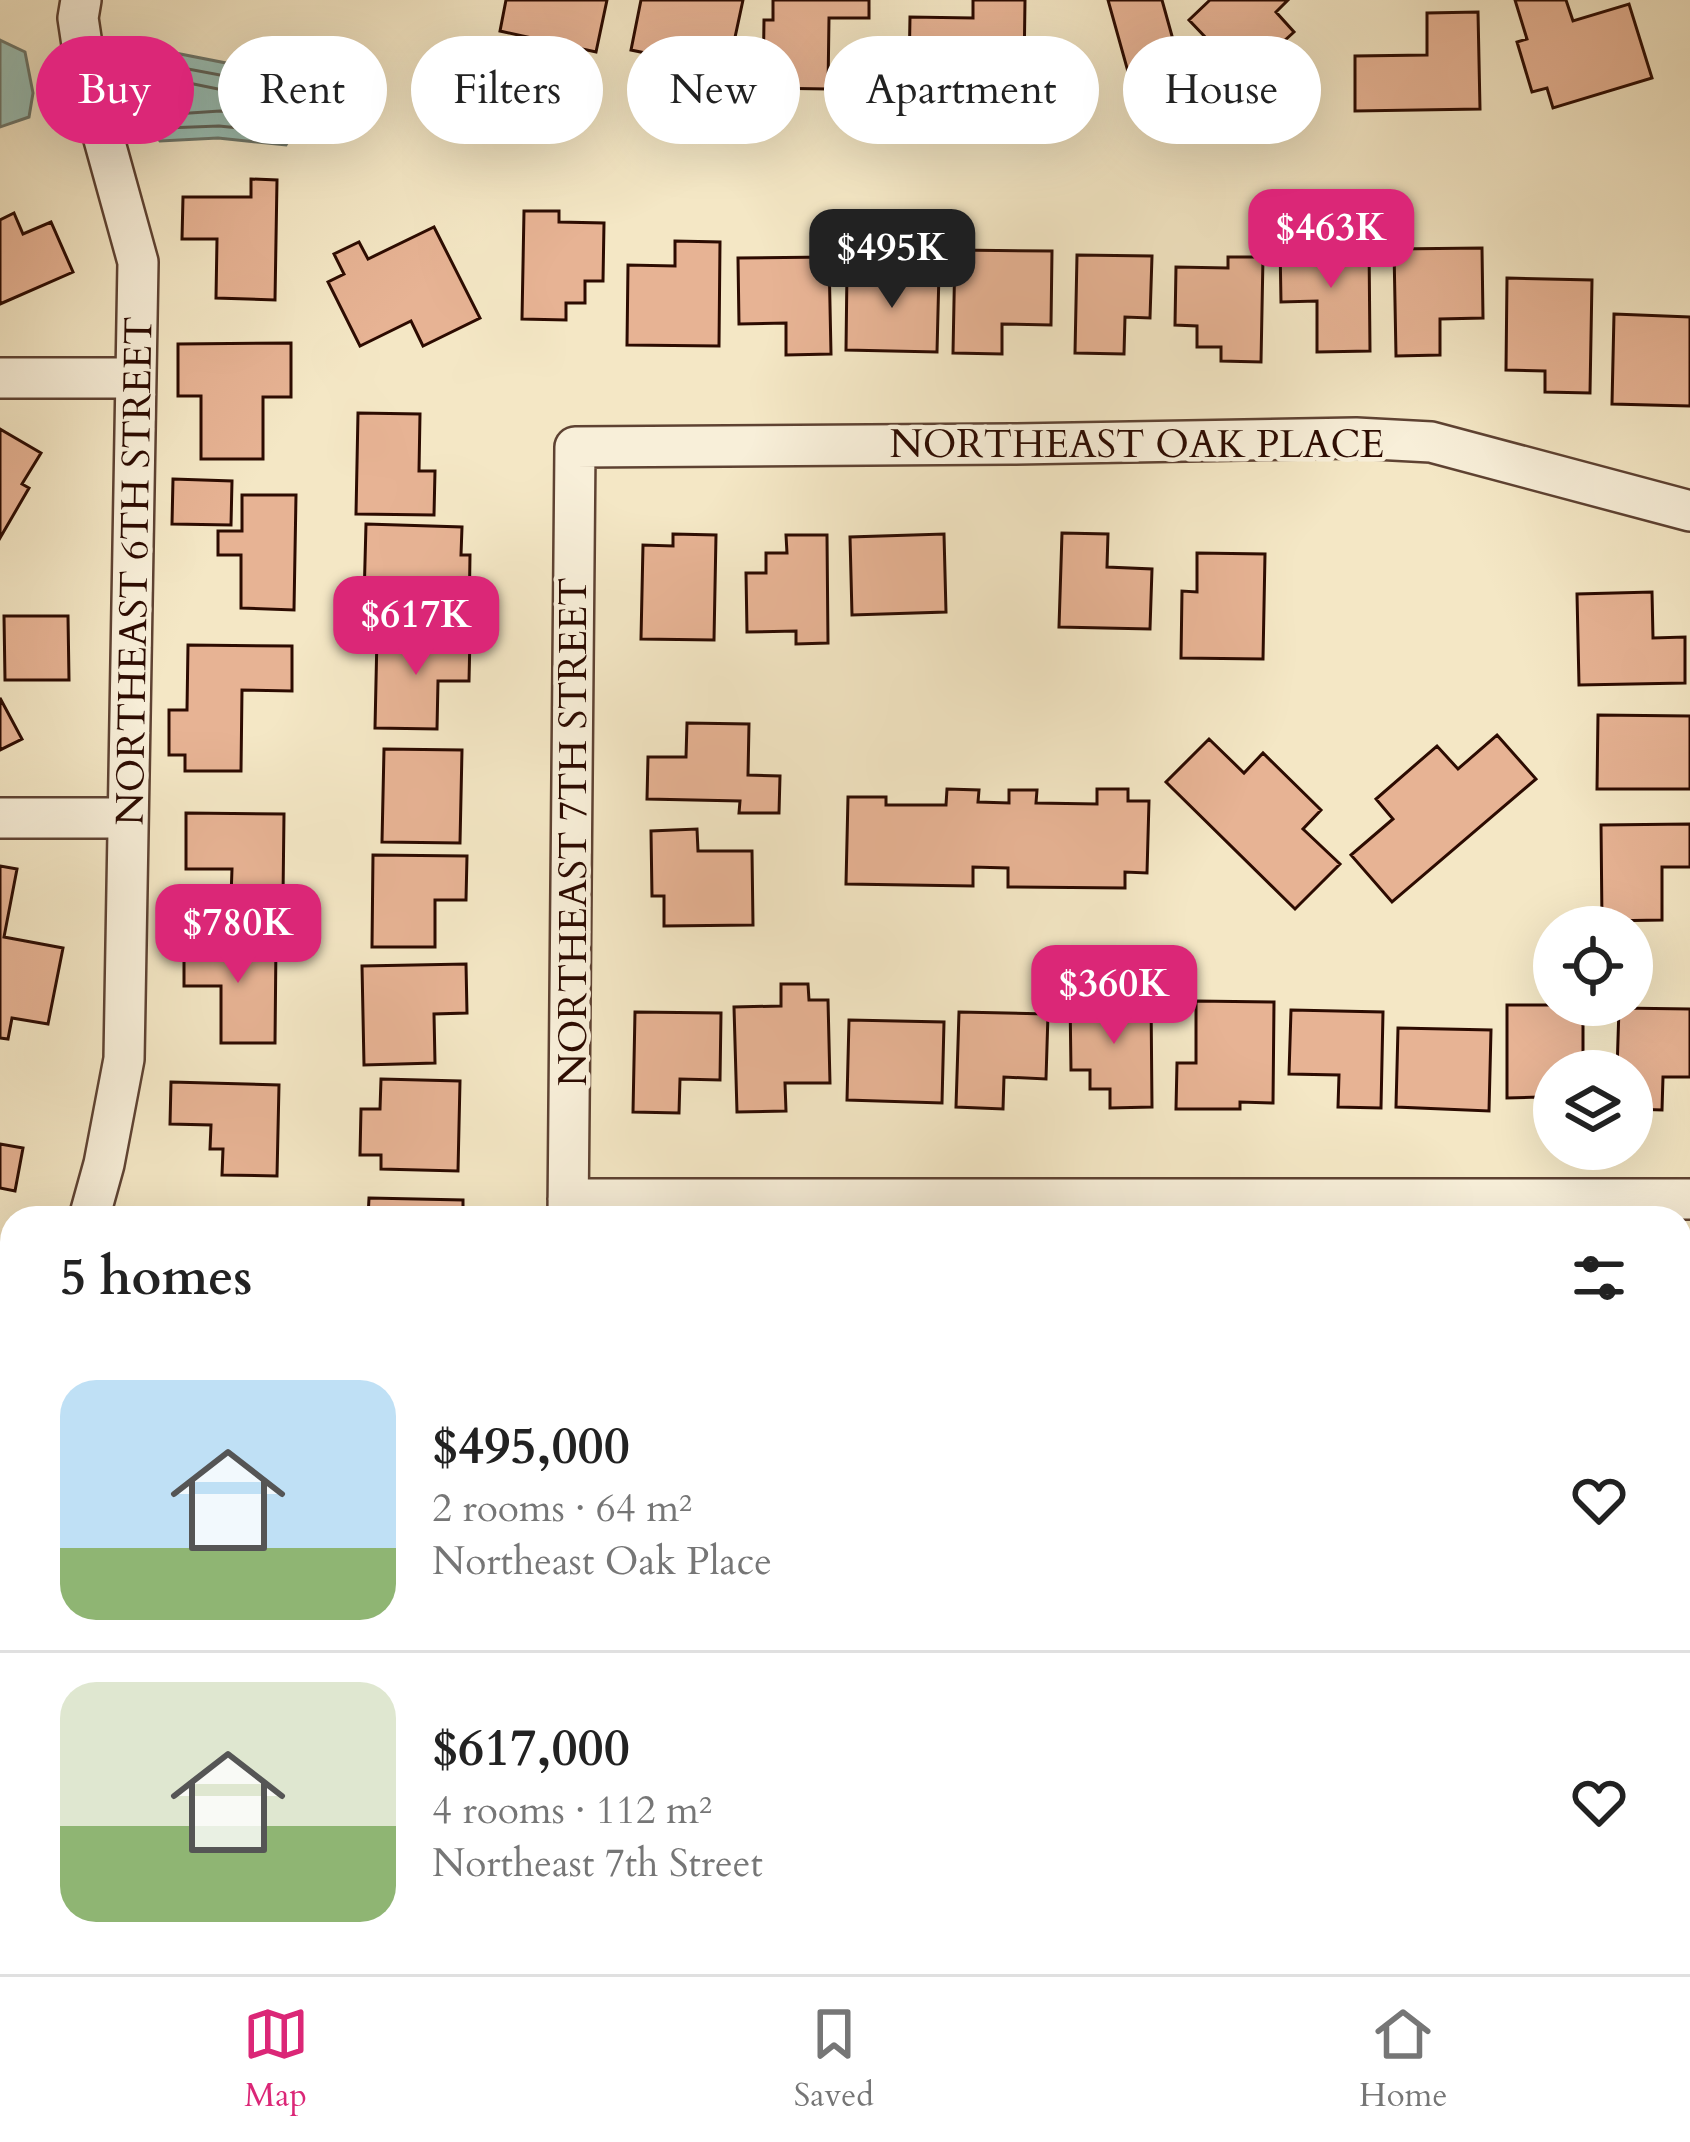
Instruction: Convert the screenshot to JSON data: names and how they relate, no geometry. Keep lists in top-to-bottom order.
{
  "streets": {
    "street": ["NORTHEAST OAK PLACE", "NORTHEAST 6TH STREET", "NORTHEAST 7TH STREET"]
  },
  "crossings": [
    ["NORTHEAST OAK PLACE", "NORTHEAST 7TH STREET"]
  ],
  "page": {
    "chip": [
      "Buy",
      "Rent",
      "Filters",
      "New",
      "Apartment",
      "House"
    ],
    "price": [
      "$463K",
      "$495K",
      "$617K",
      "$780K",
      "$360K"
    ],
    "heading": "5 homes",
    "list": [
      {
        "name": "$495,000",
        "note": "2 rooms · 64 m² · Northeast Oak Place"
      },
      {
        "name": "$617,000",
        "note": "4 rooms · 112 m² · Northeast 7th Street"
      }
    ],
    "tabs": ["Map", "Saved", "Home"]
  }
}
